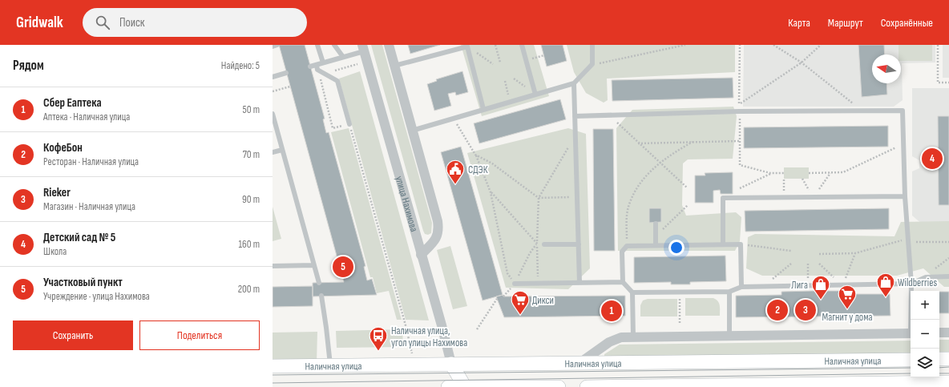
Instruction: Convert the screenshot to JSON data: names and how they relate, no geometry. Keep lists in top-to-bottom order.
{
  "streets": {
    "main road": ["улица Нахимова", "Наличная улица"]
  },
  "crossings": [
    ["улица Нахимова", "Наличная улица"]
  ],
  "places": {
    "public building": ["СДЭК"],
    "shop": ["Wildberries", "Лига"],
    "supermarket": ["Магнит у дома", "Дикси"],
    "bus stop": ["Наличная улица, угол улицы Нахимова"]
  },
  "north": "left",
  "page": {
    "header": "Gridwalk",
    "search": "Поиск",
    "nav": ["Карта", "Маршрут", "Сохранённые"],
    "heading": ["Рядом", "Найдено: 5"],
    "list": [
      {
        "mark": "1",
        "name": "Сбер Еаптека",
        "note": "Аптека · Наличная улица",
        "value": "50 m"
      },
      {
        "mark": "2",
        "name": "КофеБон",
        "note": "Ресторан · Наличная улица",
        "value": "70 m"
      },
      {
        "mark": "3",
        "name": "Rieker",
        "note": "Магазин · Наличная улица",
        "value": "90 m"
      },
      {
        "mark": "4",
        "name": "Детский сад № 5",
        "note": "Школа",
        "value": "160 m"
      },
      {
        "mark": "5",
        "name": "Участковый пункт",
        "note": "Учреждение · улица Нахимова",
        "value": "200 m"
      }
    ],
    "pins": [
      "4",
      "5",
      "2",
      "3",
      "1"
    ],
    "map_buttons": ["+", "−"],
    "buttons": ["Сохранить", "Поделиться"]
  }
}
